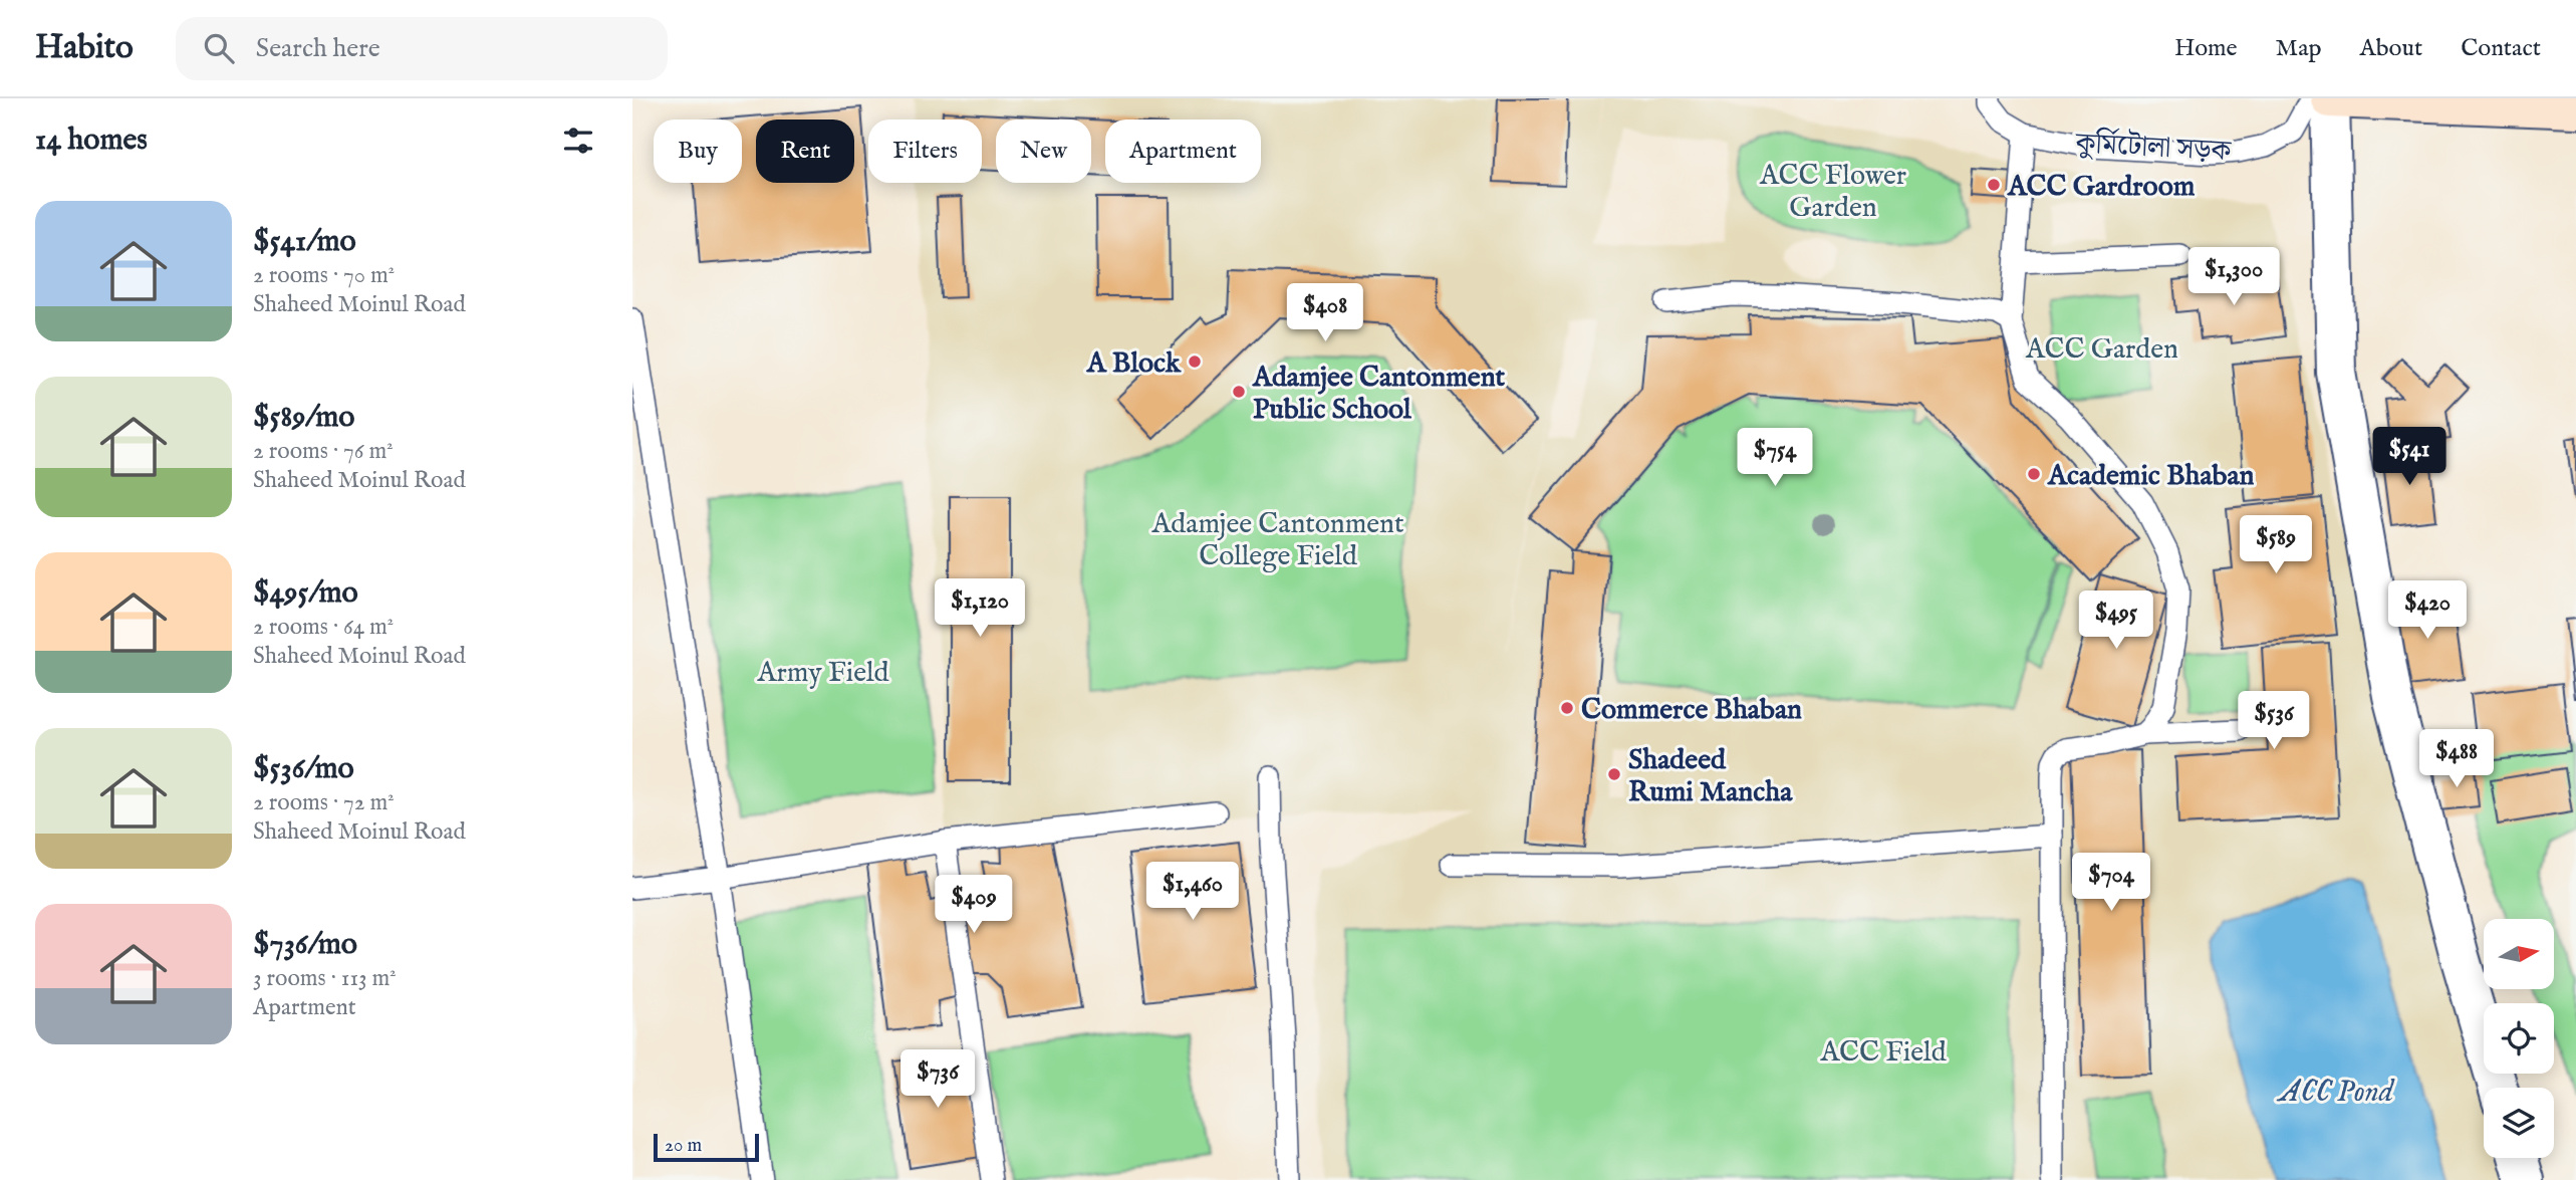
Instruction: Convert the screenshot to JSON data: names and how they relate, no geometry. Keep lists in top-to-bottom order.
{
  "streets": {
    "lane": ["কুর্মিটোলা সড়ক"]
  },
  "water": ["ACC Pond"],
  "parks": [
    "ACC Flower Garden",
    "ACC Garden",
    "Adamjee Cantonment College Field",
    "Army Field",
    "ACC Field"
  ],
  "places": [
    "ACC Gardroom",
    "A Block",
    "Adamjee Cantonment Public School",
    "Academic Bhaban",
    "Commerce Bhaban",
    "Shadeed Rumi Mancha"
  ],
  "scale_bar": "20 m",
  "north": "right",
  "page": {
    "header": "Habito",
    "search": "Search here",
    "nav": [
      "Home",
      "Map",
      "About",
      "Contact"
    ],
    "heading": "14 homes",
    "chip": [
      "Buy",
      "Rent",
      "Filters",
      "New",
      "Apartment"
    ],
    "list": [
      {
        "name": "$541/mo",
        "note": "2 rooms · 70 m² · Shaheed Moinul Road"
      },
      {
        "name": "$589/mo",
        "note": "2 rooms · 76 m² · Shaheed Moinul Road"
      },
      {
        "name": "$495/mo",
        "note": "2 rooms · 64 m² · Shaheed Moinul Road"
      },
      {
        "name": "$536/mo",
        "note": "2 rooms · 72 m² · Shaheed Moinul Road"
      },
      {
        "name": "$736/mo",
        "note": "3 rooms · 113 m² · Apartment"
      }
    ],
    "price": [
      "$1,300",
      "$408",
      "$541",
      "$754",
      "$589",
      "$1,120",
      "$420",
      "$495",
      "$536",
      "$488",
      "$704",
      "$1,460",
      "$409",
      "$736"
    ],
    "scale": "20 m"
  }
}
